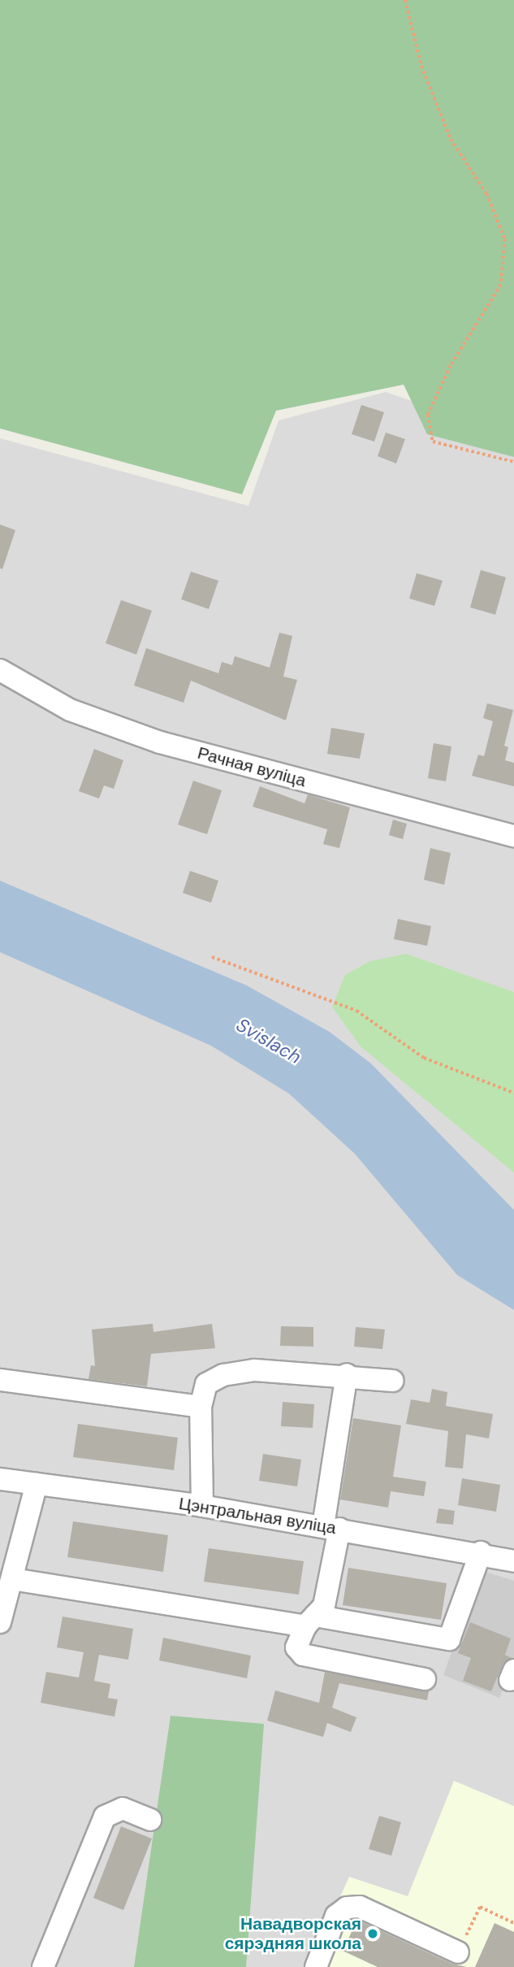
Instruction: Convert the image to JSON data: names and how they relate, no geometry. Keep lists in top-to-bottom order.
{
  "streets": {
    "street": ["Рачная вуліца", "Цэнтральная вуліца"]
  },
  "water": ["Svislach"],
  "places": ["Навадворская сярэдняя школа"]
}
